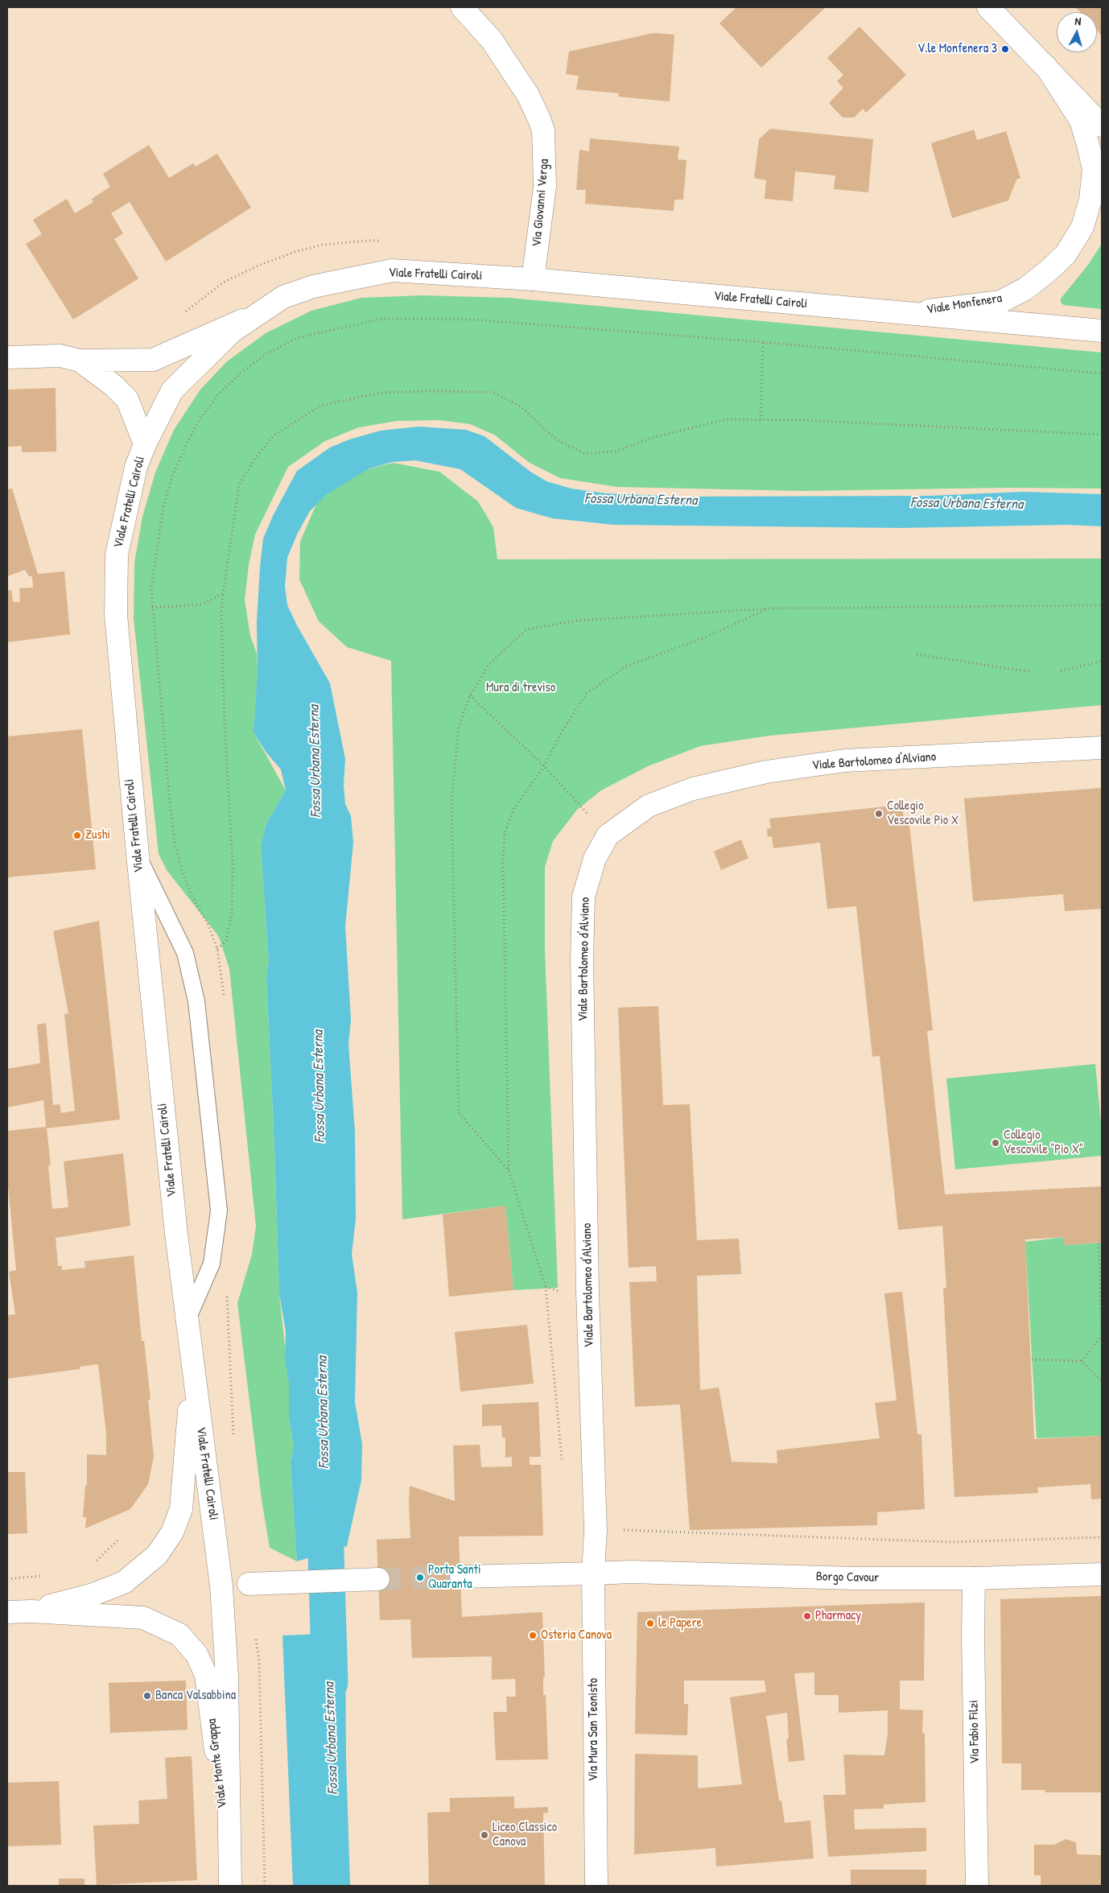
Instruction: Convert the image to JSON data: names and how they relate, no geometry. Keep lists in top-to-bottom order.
{
  "streets": {
    "street": [
      "Via Giovanni Verga",
      "Viale Fratelli Cairoli",
      "Viale Monfenera",
      "Viale Bartolomeo d'Alviano",
      "Borgo Cavour",
      "Via Mura San Teonisto",
      "Via Fabio Filzi",
      "Viale Monte Grappa"
    ]
  },
  "crossings": [
    ["Via Giovanni Verga", "Viale Fratelli Cairoli"],
    ["Viale Fratelli Cairoli", "Viale Monfenera"],
    ["Viale Fratelli Cairoli", "Viale Monte Grappa"],
    ["Viale Bartolomeo d'Alviano", "Borgo Cavour"],
    ["Viale Bartolomeo d'Alviano", "Via Mura San Teonisto"],
    ["Borgo Cavour", "Via Mura San Teonisto"],
    ["Borgo Cavour", "Via Fabio Filzi"]
  ],
  "water": ["Fossa Urbana Esterna"],
  "parks": ["Mura di treviso"],
  "places": [
    "V.le Monfenera 3",
    "Collegio Vescovile Pio X",
    "Zushi",
    "Collegio Vescovile \"Pio X\"",
    "Porta Santi Quaranta",
    "Pharmacy",
    "le Papere",
    "Osteria Canova",
    "Banca Valsabbina",
    "Liceo Classico Canova"
  ],
  "north": "top"
}
